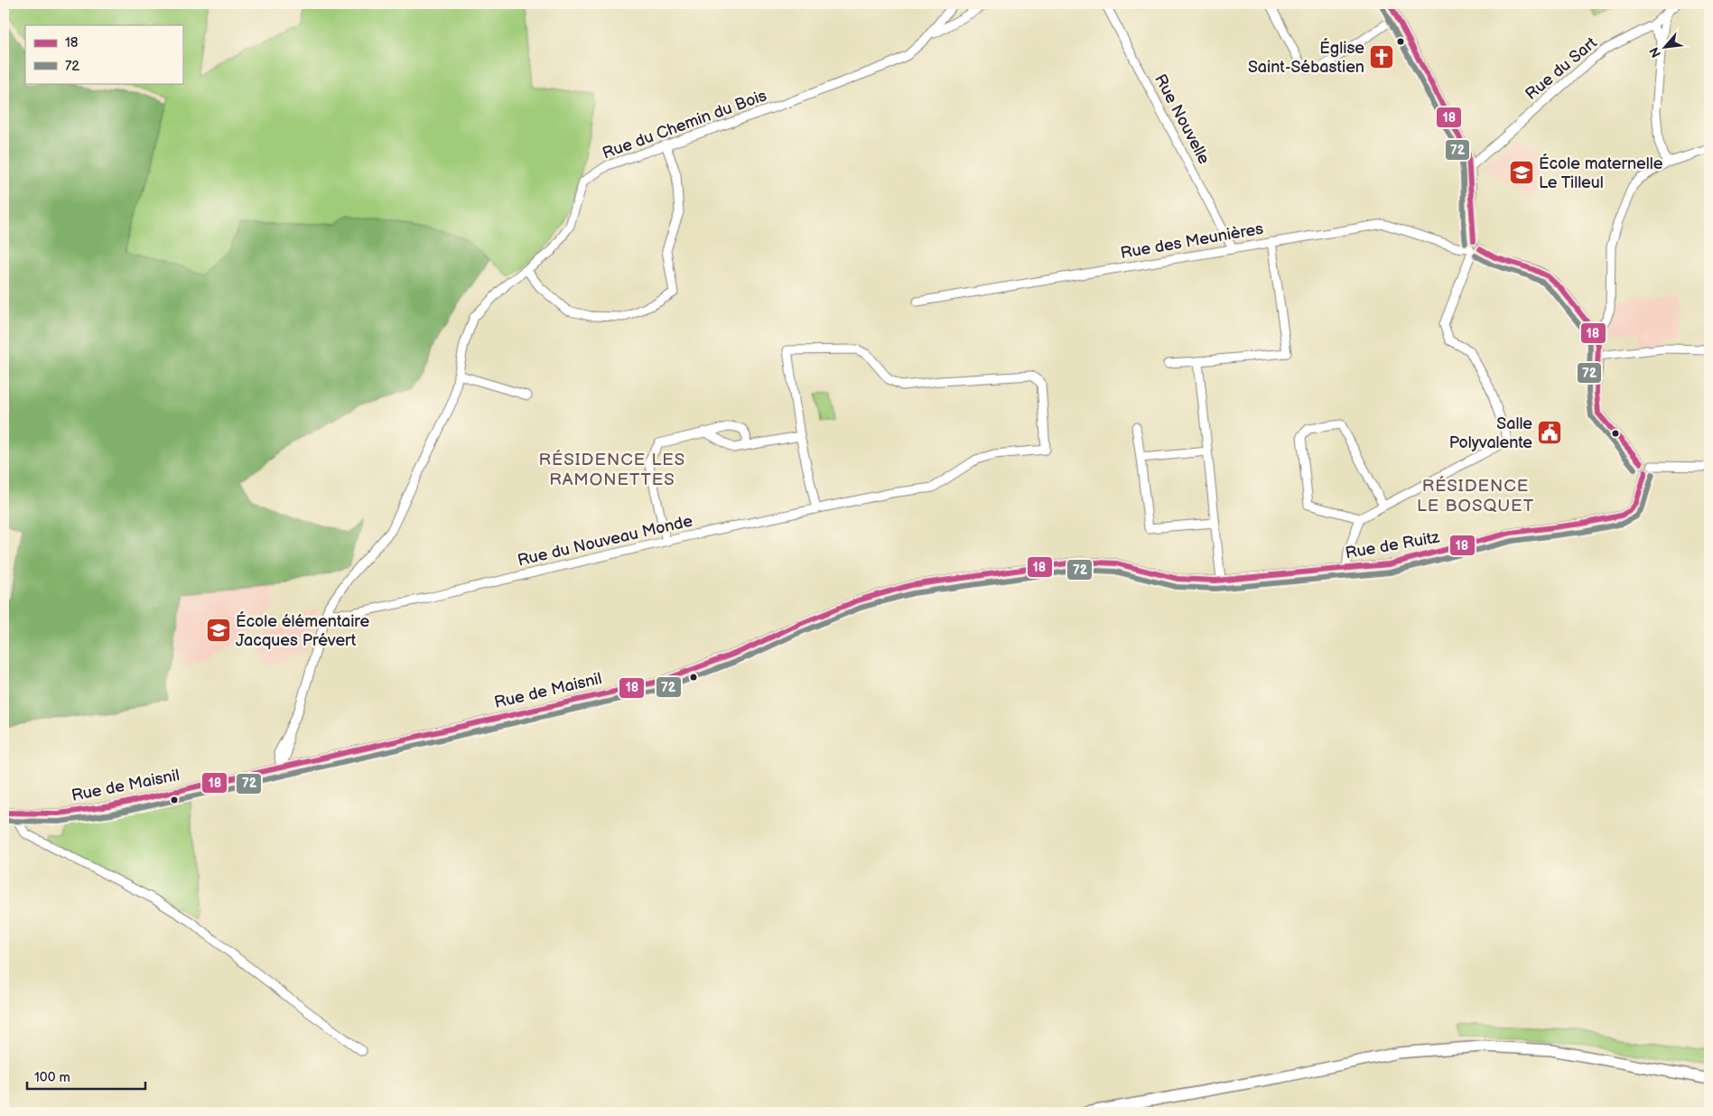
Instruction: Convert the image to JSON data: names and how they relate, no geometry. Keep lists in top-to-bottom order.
{
  "streets": {
    "street": [
      "Rue du Sart",
      "Rue Nouvelle",
      "Rue du Chemin du Bois",
      "Rue des Meunières",
      "Rue du Nouveau Monde",
      "Rue de Ruitz",
      "Rue de Maisnil"
    ]
  },
  "crossings": [
    ["Rue Nouvelle", "Rue des Meunières"],
    ["Rue du Chemin du Bois", "Rue du Nouveau Monde"],
    ["Rue du Chemin du Bois", "Rue de Maisnil"],
    ["Rue de Ruitz", "Rue de Maisnil"]
  ],
  "districts": ["RÉSIDENCE LES RAMONETTES", "RÉSIDENCE LE BOSQUET"],
  "places": {
    "church": ["Église Saint-Sébastien"],
    "school or university": ["École maternelle Le Tilleul", "École élémentaire Jacques Prévert"],
    "public building": ["Salle Polyvalente"]
  },
  "lines": ["transit line 18", "transit line 72"],
  "legend": ["18", "72"],
  "scale_bar": "100 m",
  "north": "bottom left"
}
